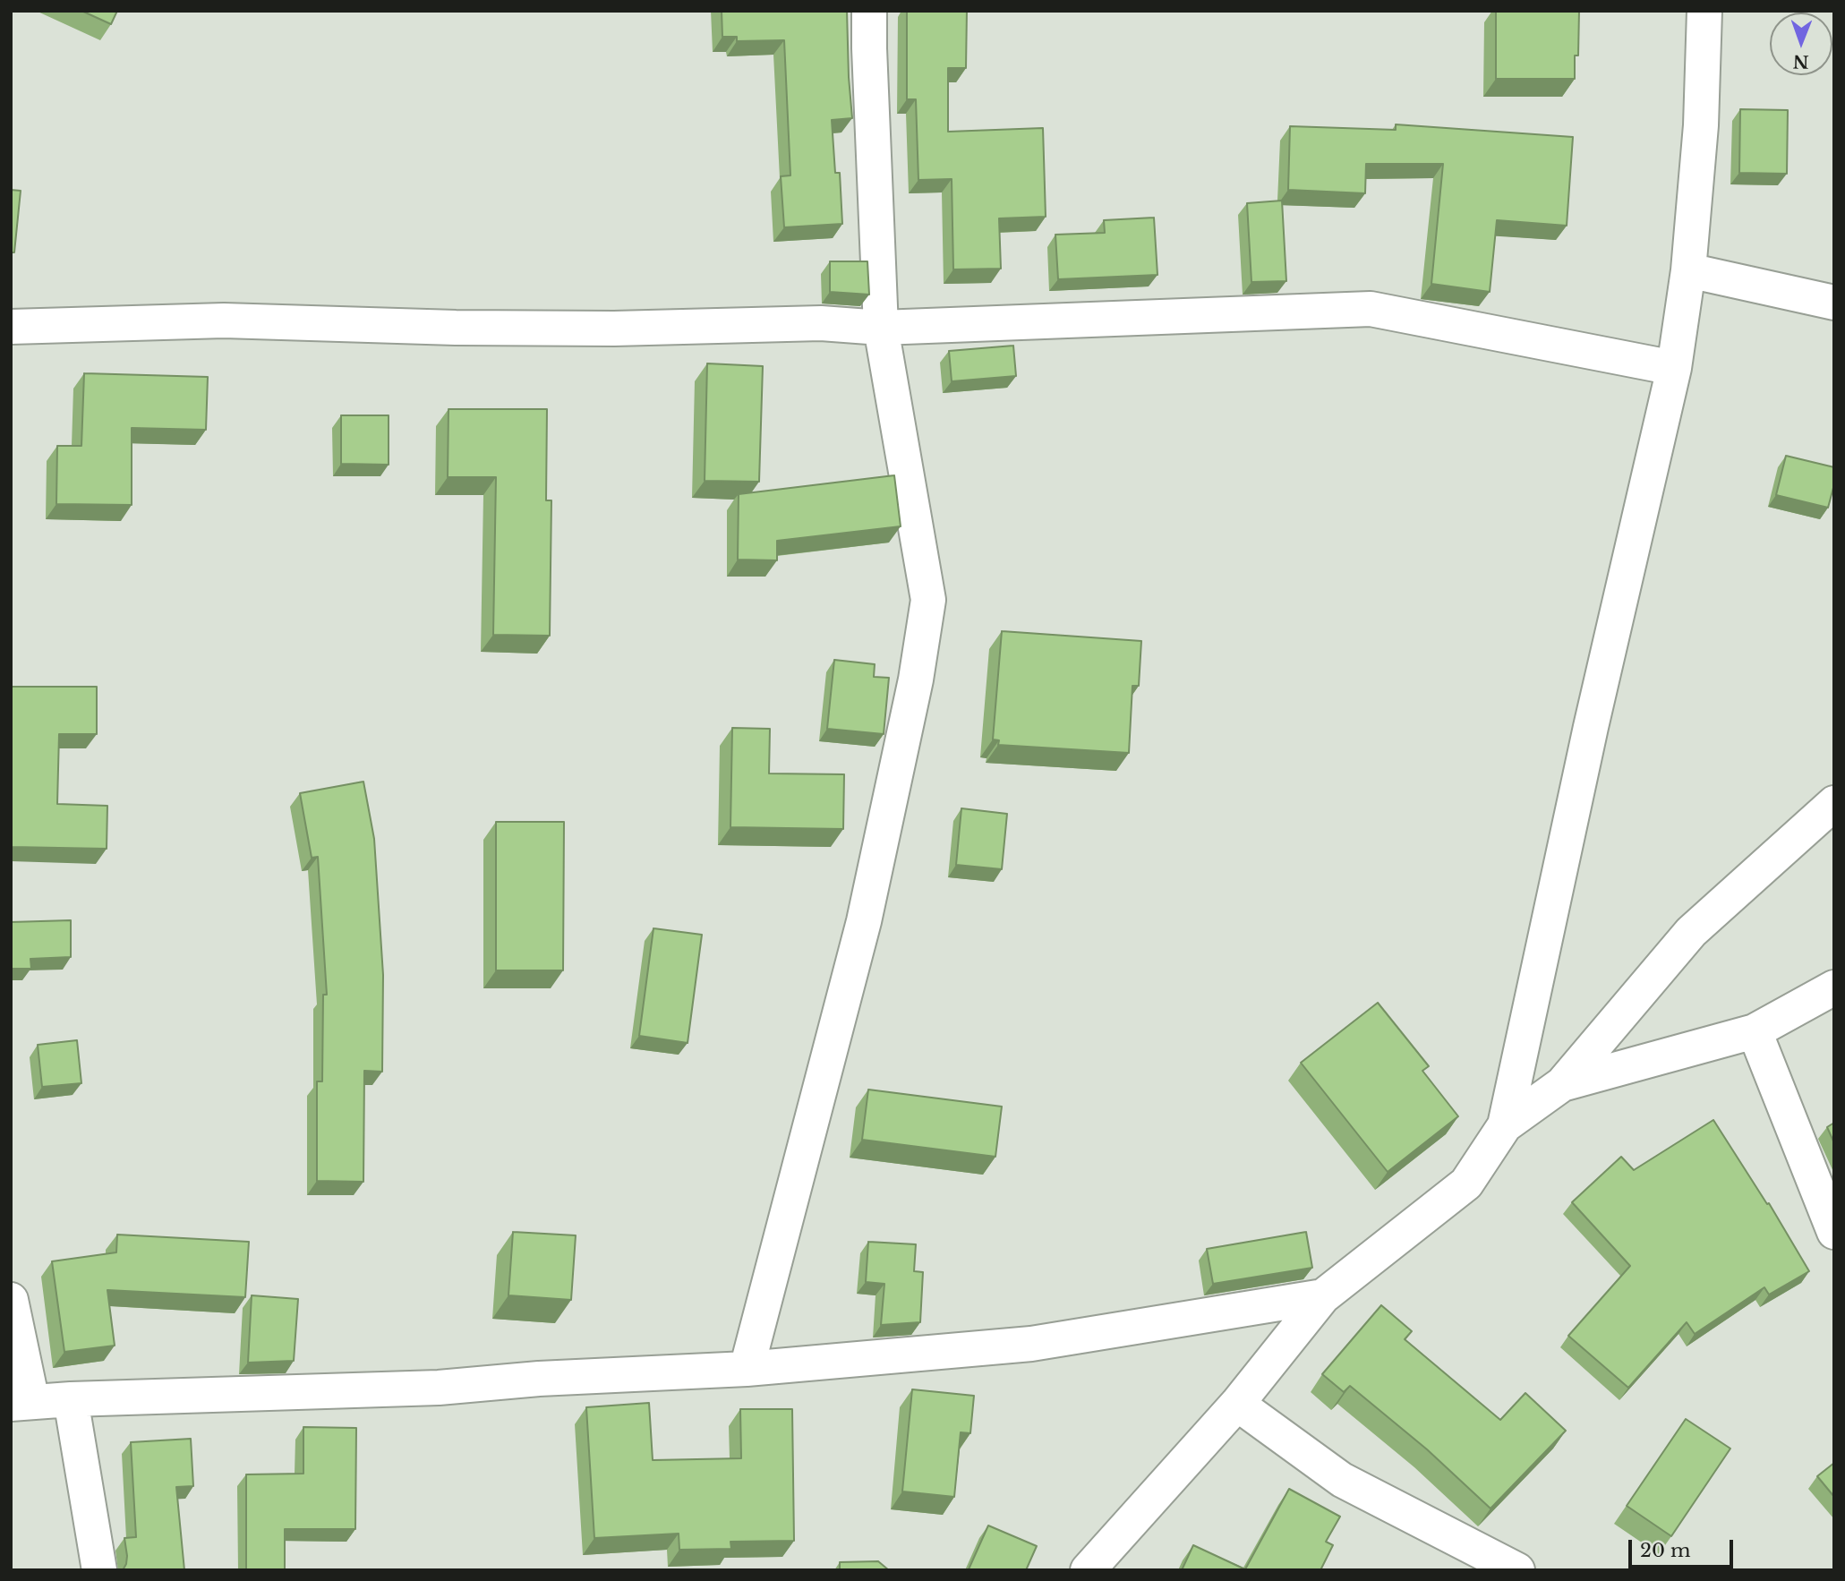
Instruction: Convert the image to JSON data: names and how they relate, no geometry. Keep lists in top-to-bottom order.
{
  "scale_bar": "20 m",
  "north": "bottom"
}
